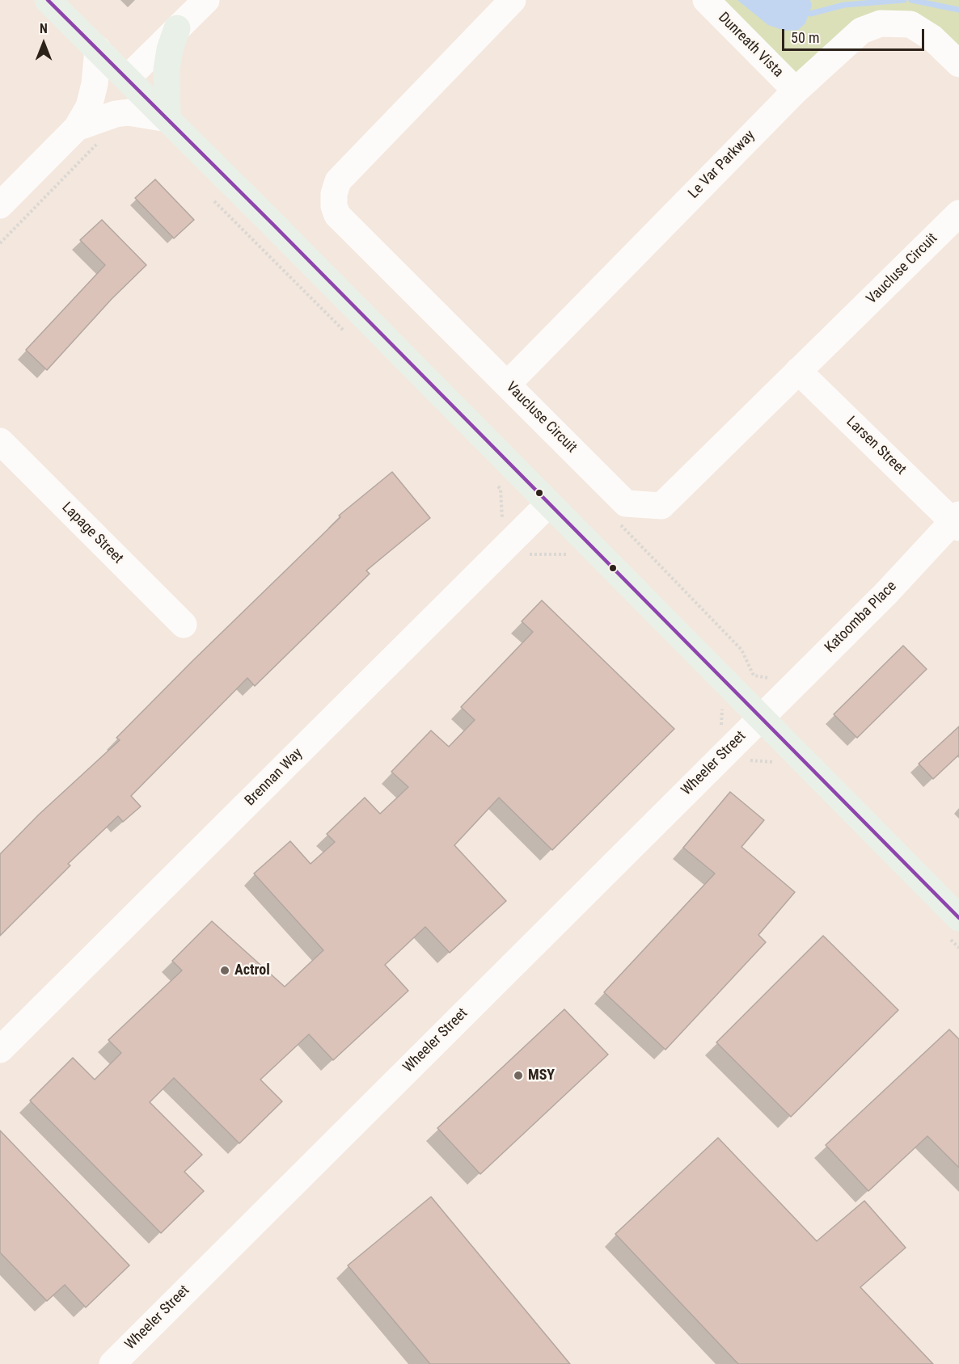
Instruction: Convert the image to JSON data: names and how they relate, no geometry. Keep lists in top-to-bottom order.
{
  "streets": {
    "street": [
      "Dunreath Vista",
      "Le Var Parkway",
      "Vaucluse Circuit",
      "Larsen Street",
      "Lapage Street",
      "Katoomba Place",
      "Wheeler Street",
      "Brennan Way"
    ]
  },
  "crossings": [
    ["Dunreath Vista", "Le Var Parkway"],
    ["Le Var Parkway", "Vaucluse Circuit"],
    ["Vaucluse Circuit", "Larsen Street"],
    ["Larsen Street", "Katoomba Place"],
    ["Katoomba Place", "Wheeler Street"]
  ],
  "places": ["Actrol", "MSY"],
  "scale_bar": "50 m",
  "north": "top"
}
